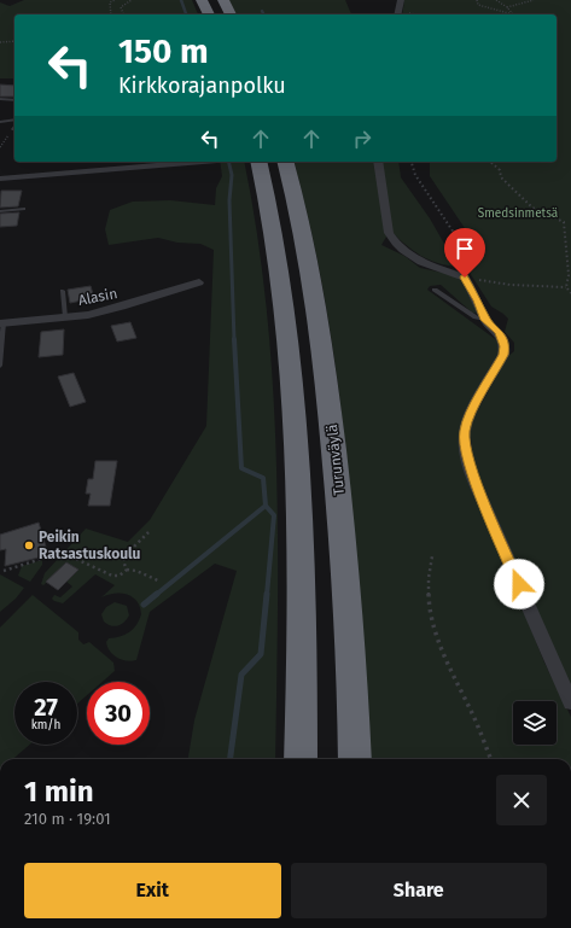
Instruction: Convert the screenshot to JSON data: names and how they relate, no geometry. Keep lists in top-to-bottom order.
{
  "streets": {
    "highway": ["Turunväylä"],
    "street": ["Alasin"]
  },
  "parks": ["Smedsinmetsä"],
  "places": ["Peikin Ratsastuskoulu"],
  "page": {
    "turn": ["150 m", "Kirkkorajanpolku"],
    "speed": "27 km/h",
    "limit": "30",
    "heading": ["1 min", "210 m · 19:01"],
    "buttons": ["Exit", "Share"]
  }
}
